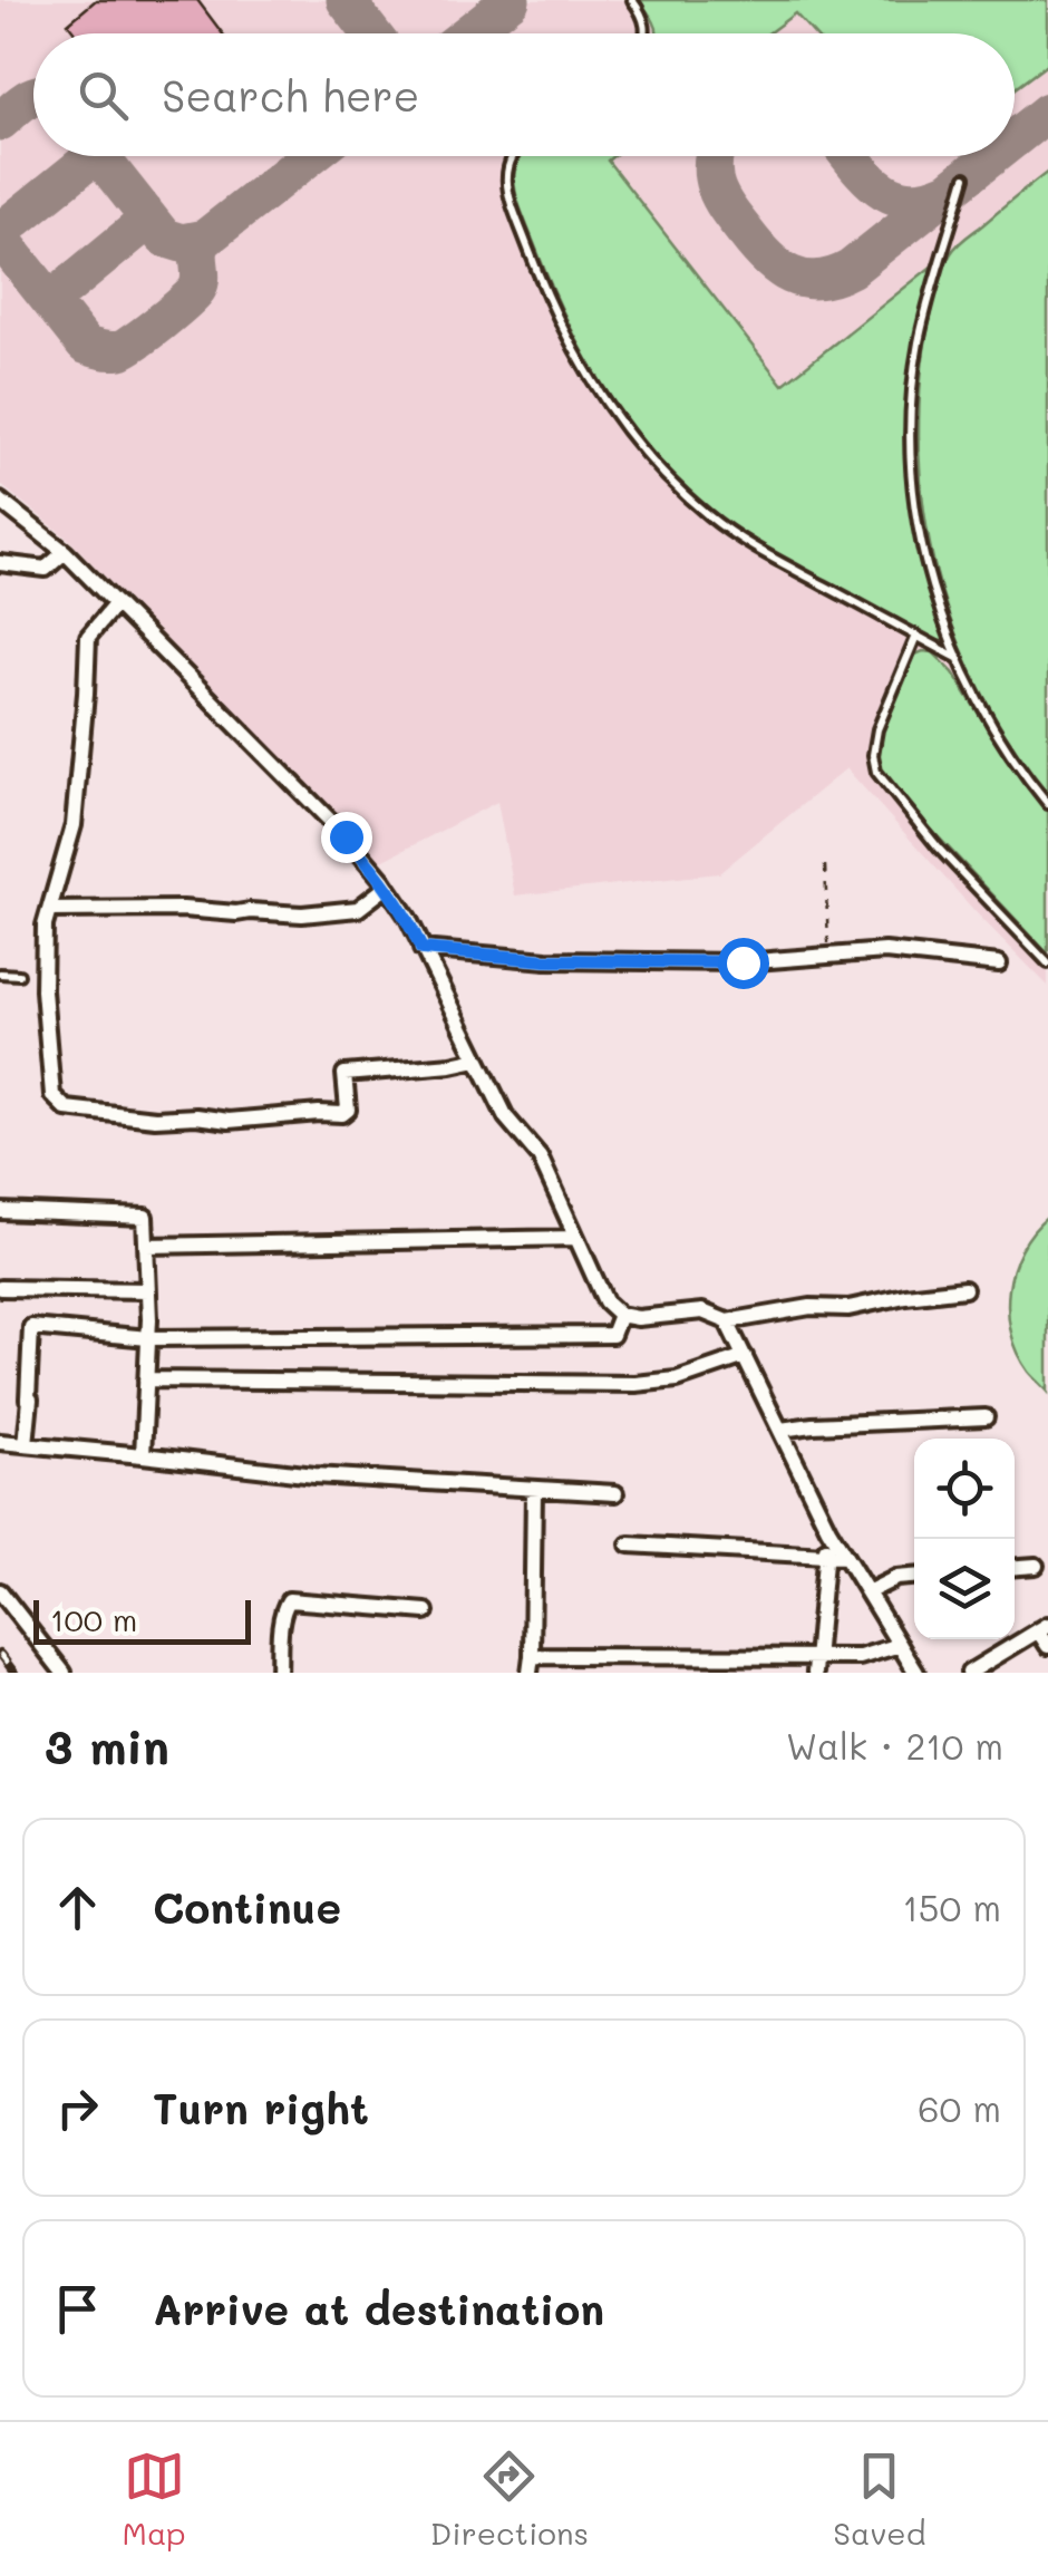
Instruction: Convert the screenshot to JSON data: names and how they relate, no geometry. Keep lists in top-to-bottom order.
{
  "scale_bar": "100 m",
  "page": {
    "search": "Search here",
    "scale": "100 m",
    "heading": ["3 min", "Walk · 210 m"],
    "list": [
      ["Continue", "150 m"],
      ["Turn right", "60 m"],
      "Arrive at destination"
    ],
    "nav": ["Map", "Directions", "Saved"]
  }
}
